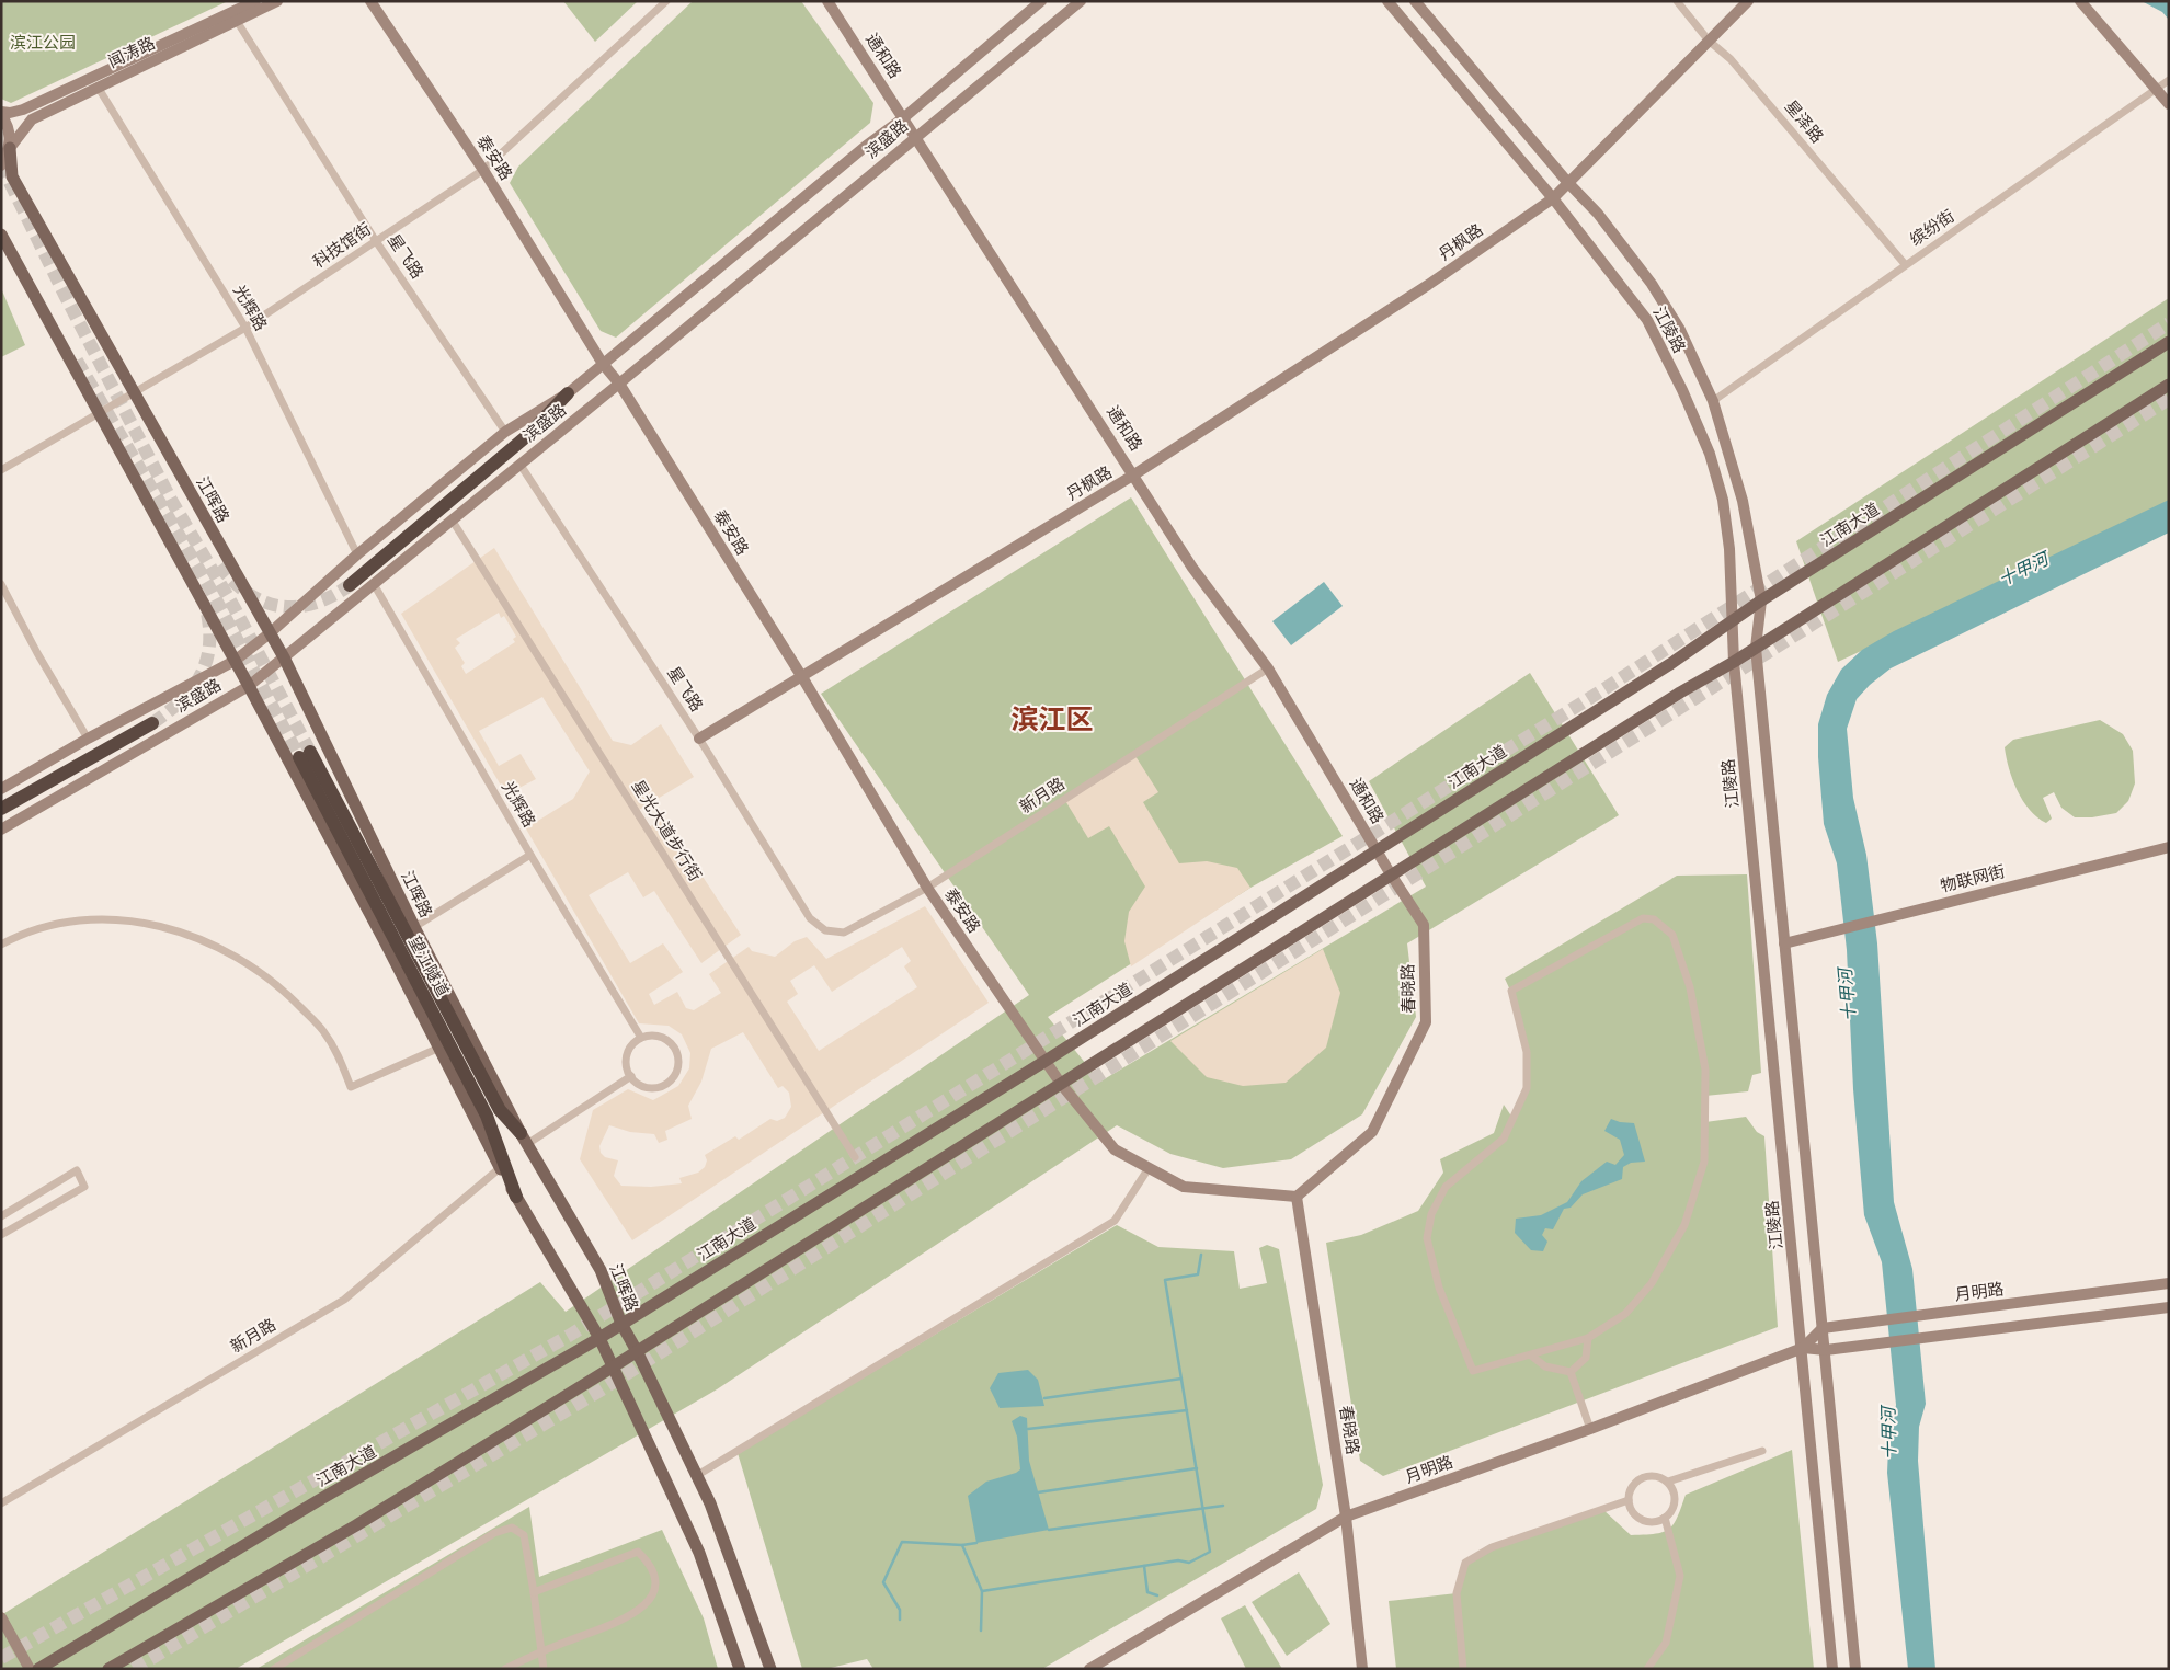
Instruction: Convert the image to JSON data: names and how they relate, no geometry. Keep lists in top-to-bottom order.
{
  "streets": {
    "highway": ["望江隧道"],
    "main road": [
      "闻涛路",
      "通和路",
      "滨盛路",
      "泰安路",
      "丹枫路",
      "江陵路",
      "江晖路",
      "江南大道",
      "物联网街",
      "春晓路",
      "月明路"
    ],
    "street": [
      "星泽路",
      "缤纷街",
      "科技馆街",
      "星飞路",
      "光辉路",
      "新月路",
      "星光大道步行街"
    ]
  },
  "crossings": [
    ["闻涛路", "星飞路"],
    ["闻涛路", "光辉路"],
    ["闻涛路", "江晖路"],
    ["通和路", "滨盛路"],
    ["通和路", "丹枫路"],
    ["通和路", "江南大道"],
    ["通和路", "新月路"],
    ["通和路", "春晓路"],
    ["星泽路", "缤纷街"],
    ["星泽路", "丹枫路"],
    ["滨盛路", "泰安路"],
    ["滨盛路", "星飞路"],
    ["滨盛路", "光辉路"],
    ["滨盛路", "江晖路"],
    ["滨盛路", "星光大道步行街"],
    ["泰安路", "丹枫路"],
    ["泰安路", "科技馆街"],
    ["泰安路", "江南大道"],
    ["泰安路", "新月路"],
    ["缤纷街", "江陵路"],
    ["丹枫路", "星飞路"],
    ["丹枫路", "江陵路"],
    ["科技馆街", "星飞路"],
    ["科技馆街", "光辉路"],
    ["科技馆街", "江晖路"],
    ["星飞路", "新月路"],
    ["江陵路", "江南大道"],
    ["江陵路", "物联网街"],
    ["江陵路", "月明路"],
    ["江晖路", "江南大道"],
    ["江晖路", "望江隧道"],
    ["春晓路", "月明路"]
  ],
  "districts": ["滨江区"],
  "water": ["十甲河"],
  "parks": ["滨江公园"]
}
